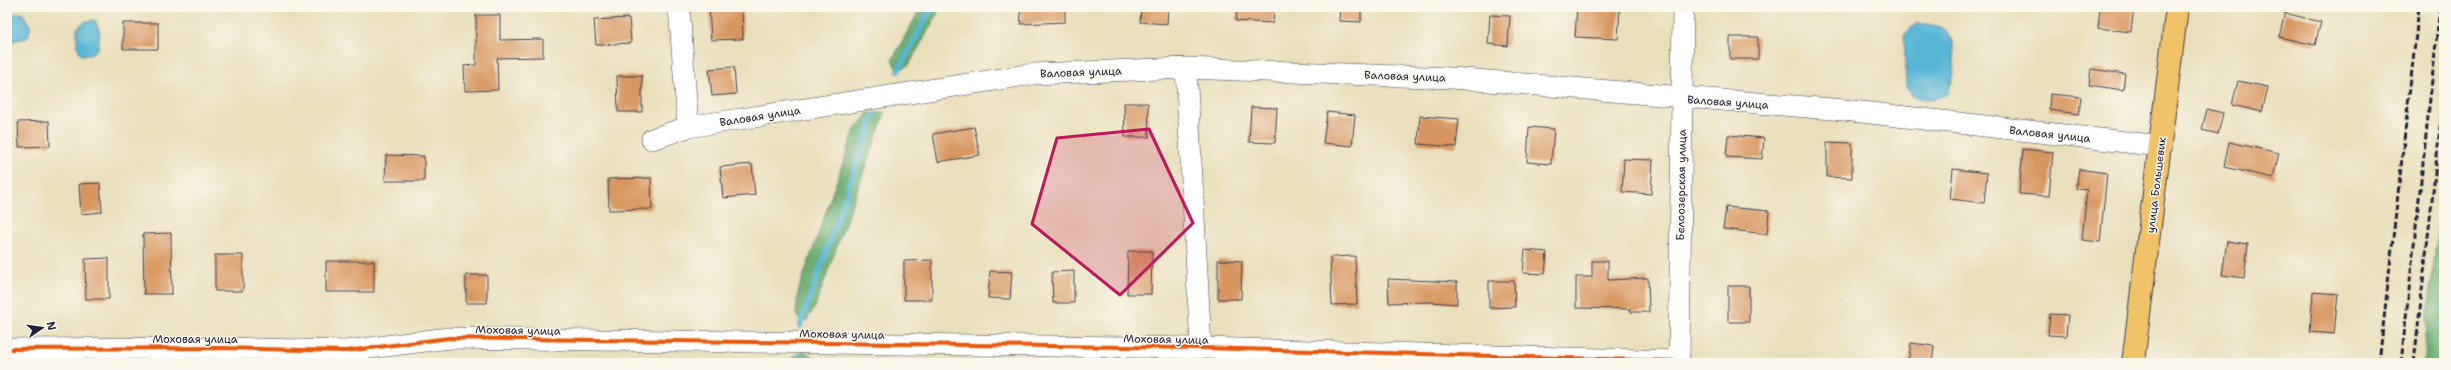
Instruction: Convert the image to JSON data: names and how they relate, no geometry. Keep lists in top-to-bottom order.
{
  "streets": {
    "main road": ["улица Большевик"],
    "street": ["Валовая улица", "Белоозерская улица", "Моховая улица"]
  },
  "crossings": [
    ["Валовая улица", "Белоозерская улица"],
    ["Валовая улица", "улица Большевик"],
    ["Белоозерская улица", "Моховая улица"]
  ],
  "north": "right"
}
